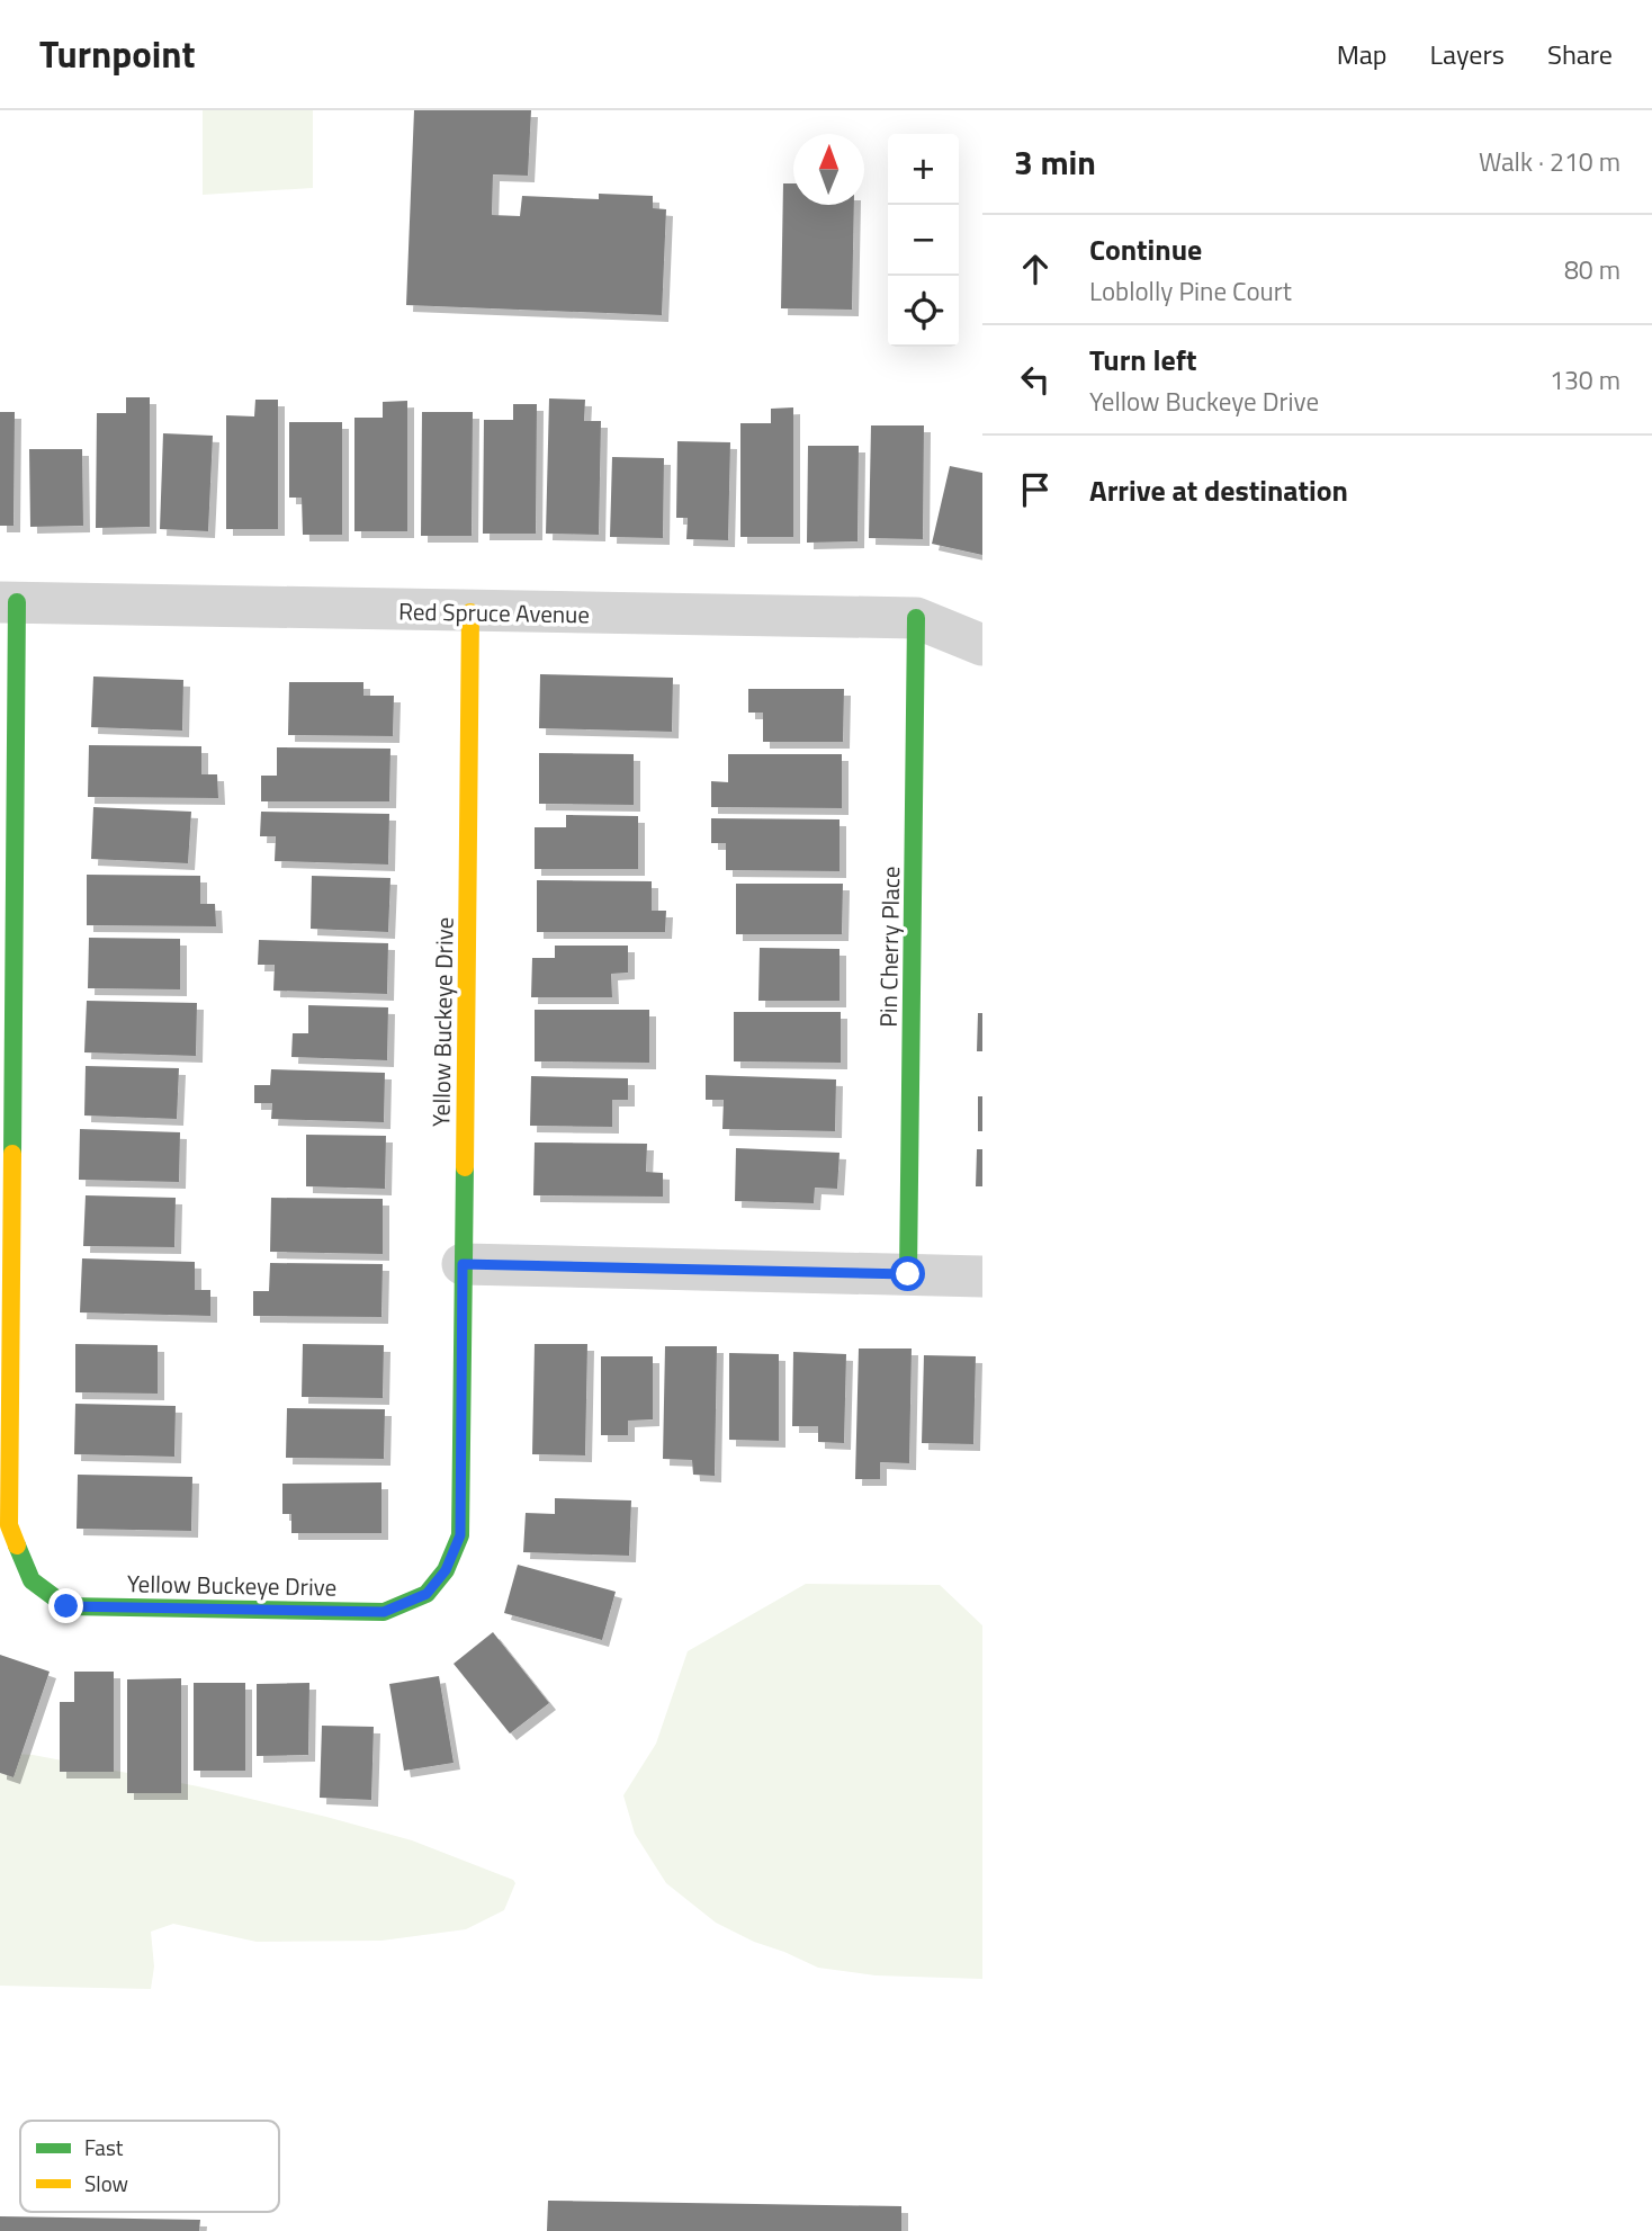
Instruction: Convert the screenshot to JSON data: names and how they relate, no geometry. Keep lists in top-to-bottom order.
{
  "streets": {
    "street": ["Red Spruce Avenue", "Pin Cherry Place", "Yellow Buckeye Drive"]
  },
  "crossings": [
    ["Red Spruce Avenue", "Pin Cherry Place"],
    ["Red Spruce Avenue", "Yellow Buckeye Drive"]
  ],
  "legend": ["Fast", "Slow"],
  "north": "top",
  "page": {
    "header": "Turnpoint",
    "nav": ["Map", "Layers", "Share"],
    "heading": ["3 min", "Walk · 210 m"],
    "map_buttons": ["+", "−"],
    "list": [
      ["Continue", "Loblolly Pine Court", "80 m"],
      ["Turn left", "Yellow Buckeye Drive", "130 m"],
      "Arrive at destination"
    ]
  }
}
